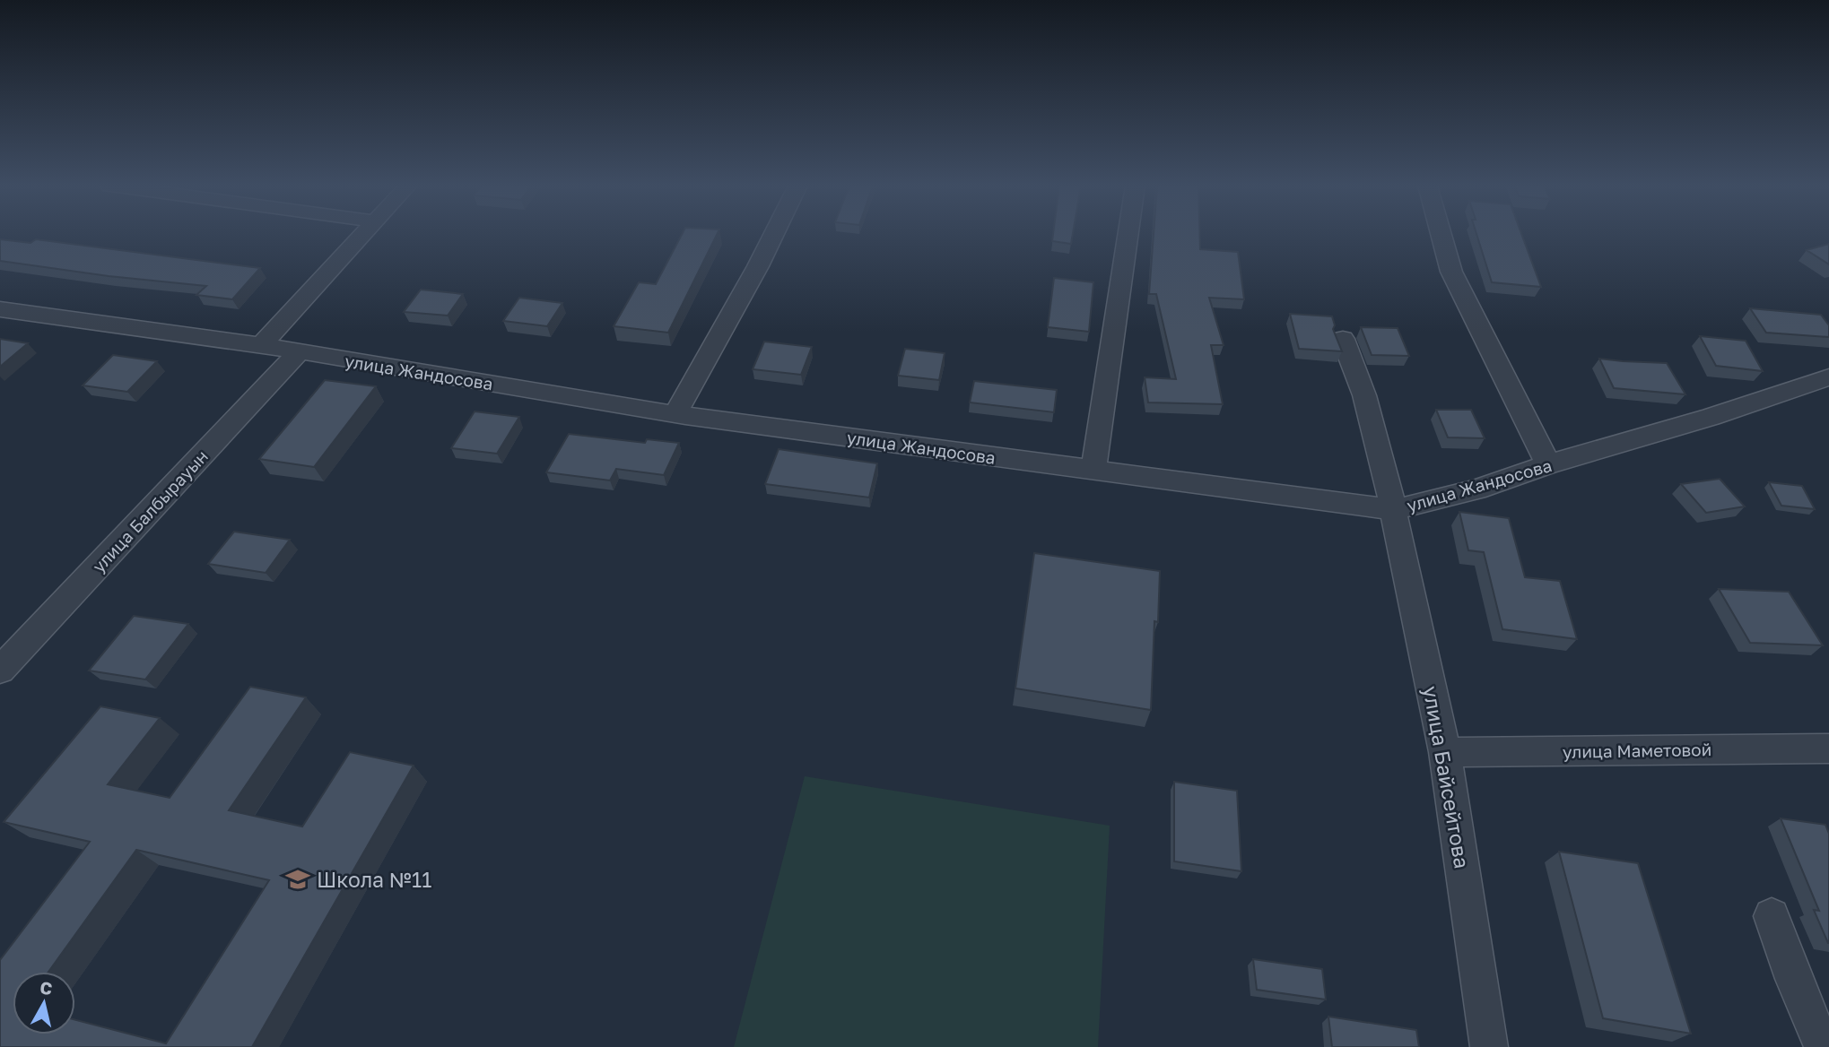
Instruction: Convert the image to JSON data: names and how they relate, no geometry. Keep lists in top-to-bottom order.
{
  "streets": {
    "street": [
      "улица Жандосова",
      "улица Балбырауын",
      "улица Маметовой",
      "улица Байсейтова"
    ]
  },
  "crossings": [
    ["улица Жандосова", "улица Балбырауын"],
    ["улица Жандосова", "улица Байсейтова"],
    ["улица Маметовой", "улица Байсейтова"]
  ],
  "places": {
    "school or university": ["Школа №11"]
  },
  "north": "top"
}
